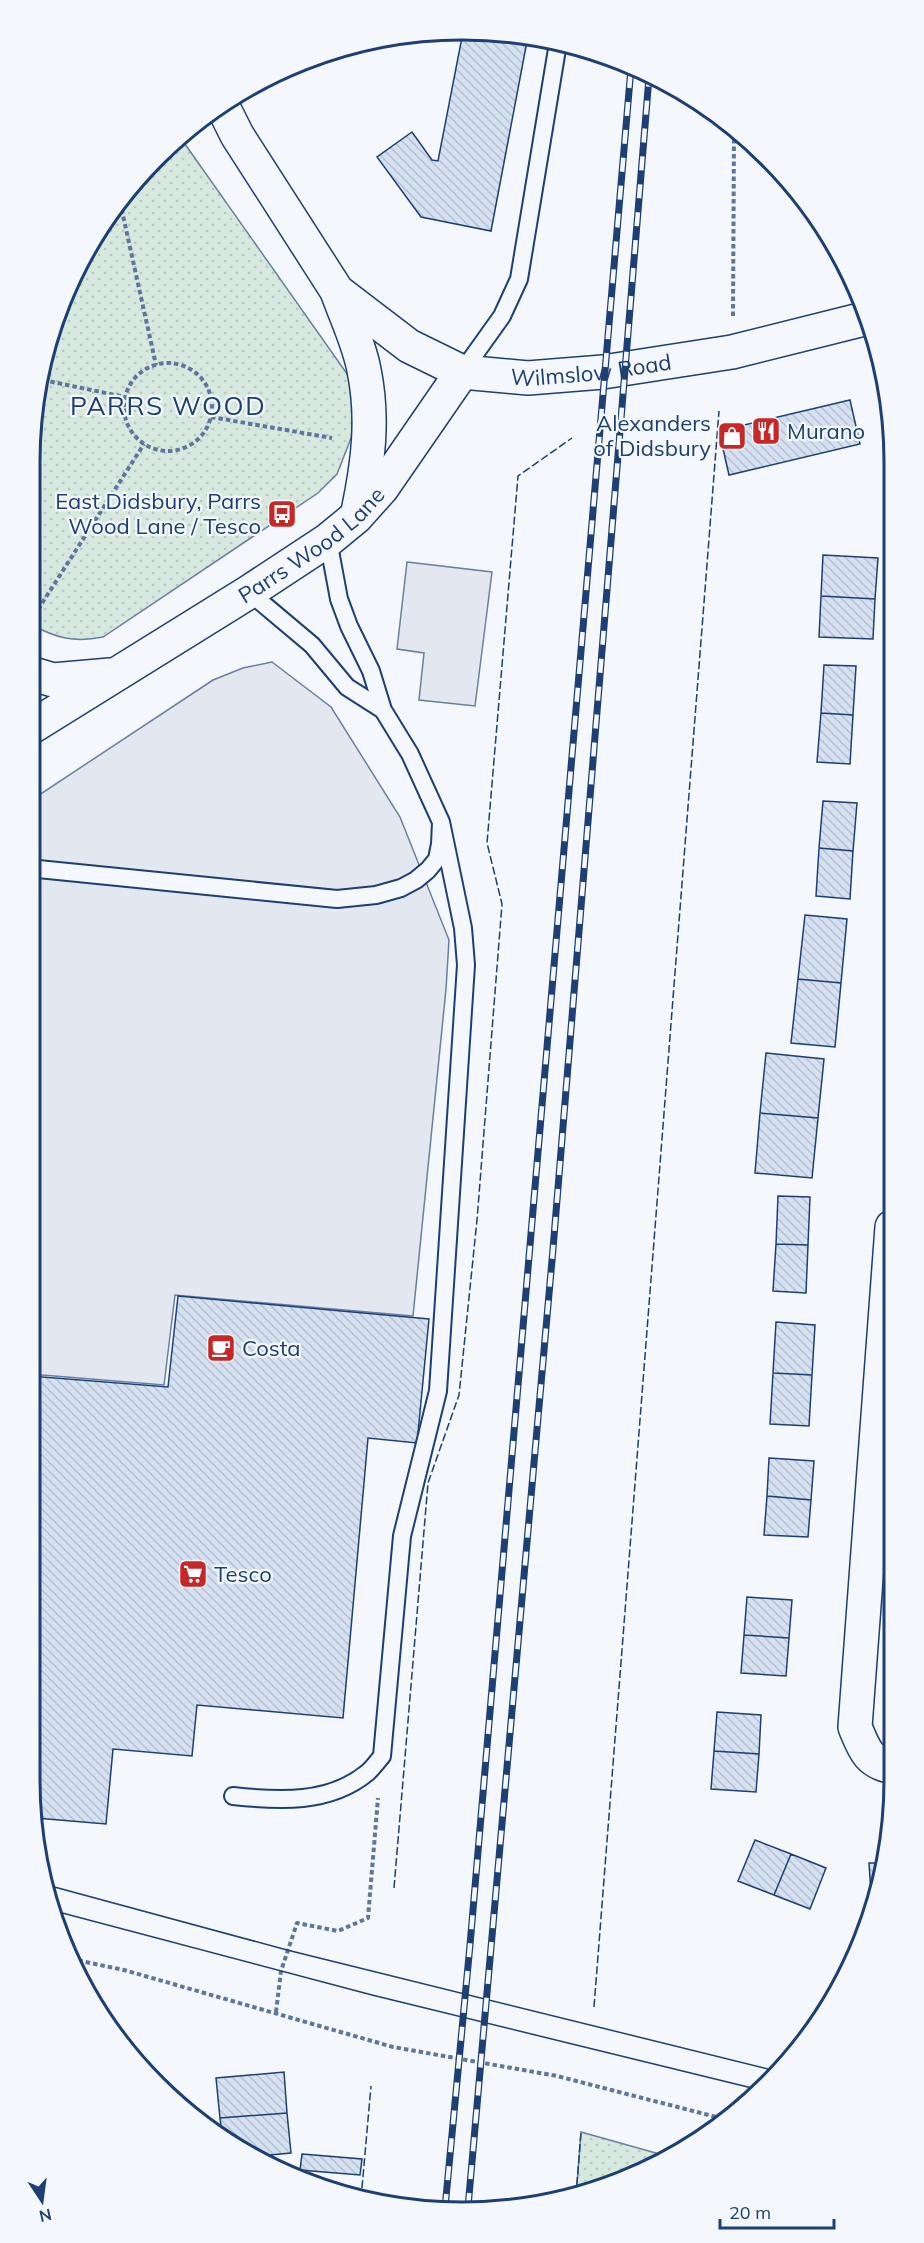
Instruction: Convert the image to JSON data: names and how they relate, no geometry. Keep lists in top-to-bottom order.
{
  "streets": {
    "main road": ["Wilmslow Road", "Parrs Wood Lane"]
  },
  "crossings": [
    ["Wilmslow Road", "Parrs Wood Lane"]
  ],
  "districts": ["PARRS WOOD"],
  "places": {
    "restaurant": ["Murano"],
    "shop": ["Alexanders of Didsbury"],
    "bus stop": ["East Didsbury, Parrs Wood Lane / Tesco"],
    "cafe": ["Costa"],
    "supermarket": ["Tesco"]
  },
  "scale_bar": "20 m",
  "north": "bottom"
}
